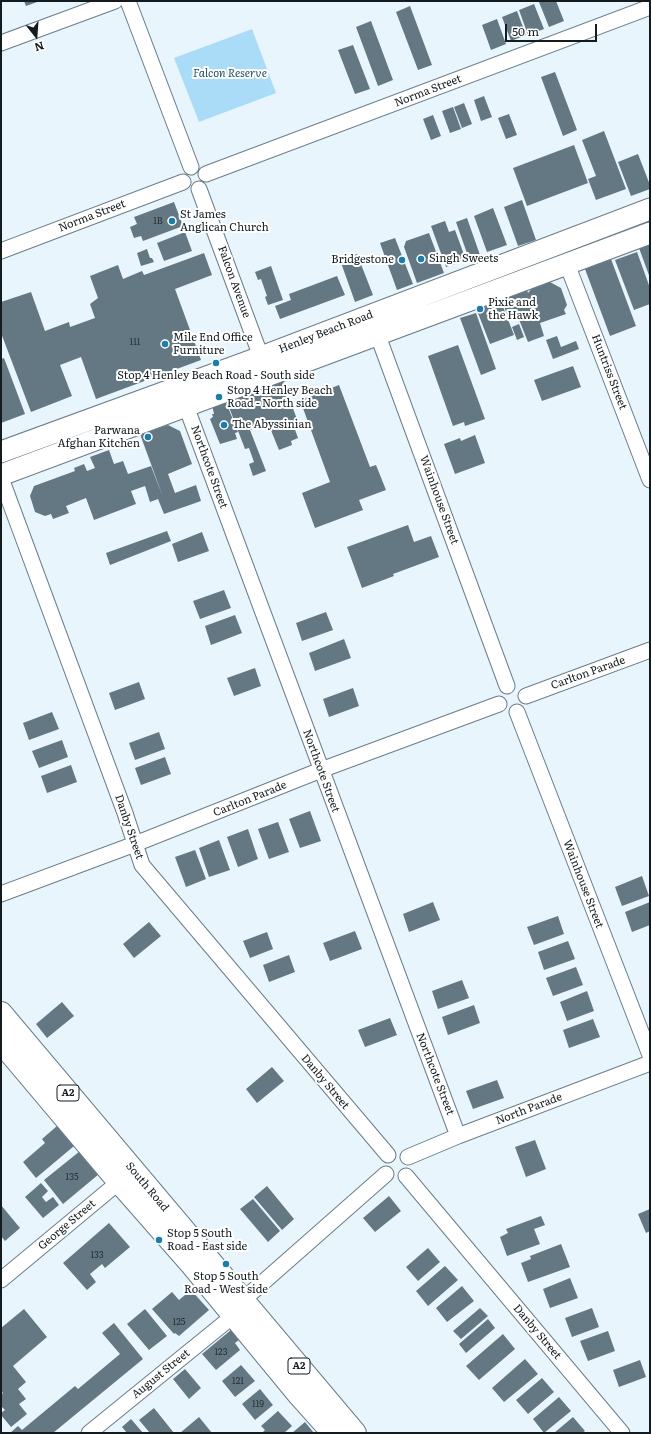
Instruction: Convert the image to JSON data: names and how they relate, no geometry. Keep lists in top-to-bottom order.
{
  "streets": {
    "highway": ["A2", "South Road"],
    "main road": ["Henley Beach Road"],
    "street": [
      "Norma Street",
      "Falcon Avenue",
      "Huntriss Street",
      "Northcote Street",
      "Wainhouse Street",
      "Carlton Parade",
      "Danby Street",
      "North Parade",
      "George Street",
      "August Street"
    ]
  },
  "crossings": [
    ["Norma Street", "Falcon Avenue"],
    ["Falcon Avenue", "Henley Beach Road"],
    ["Henley Beach Road", "Huntriss Street"],
    ["Henley Beach Road", "Northcote Street"],
    ["Henley Beach Road", "Wainhouse Street"],
    ["Northcote Street", "Carlton Parade"],
    ["Northcote Street", "North Parade"],
    ["Wainhouse Street", "Carlton Parade"],
    ["Carlton Parade", "Danby Street"],
    ["Danby Street", "North Parade"],
    ["South Road", "George Street"],
    ["South Road", "August Street"]
  ],
  "parks": ["Falcon Reserve"],
  "places": [
    "St James Anglican Church",
    "Singh Sweets",
    "Bridgestone",
    "Pixie and the Hawk",
    "Mile End Office Furniture",
    "Stop 4 Henley Beach Road - South side",
    "Stop 4 Henley Beach Road - North side",
    "The Abyssinian",
    "Parwana Afghan Kitchen",
    "Stop 5 South Road - East side",
    "Stop 5 South Road - West side"
  ],
  "house_numbers": [
    "1B",
    "111",
    "135",
    "133",
    "125",
    "123",
    "121",
    "119"
  ],
  "scale_bar": "50 m",
  "north": "bottom"
}
